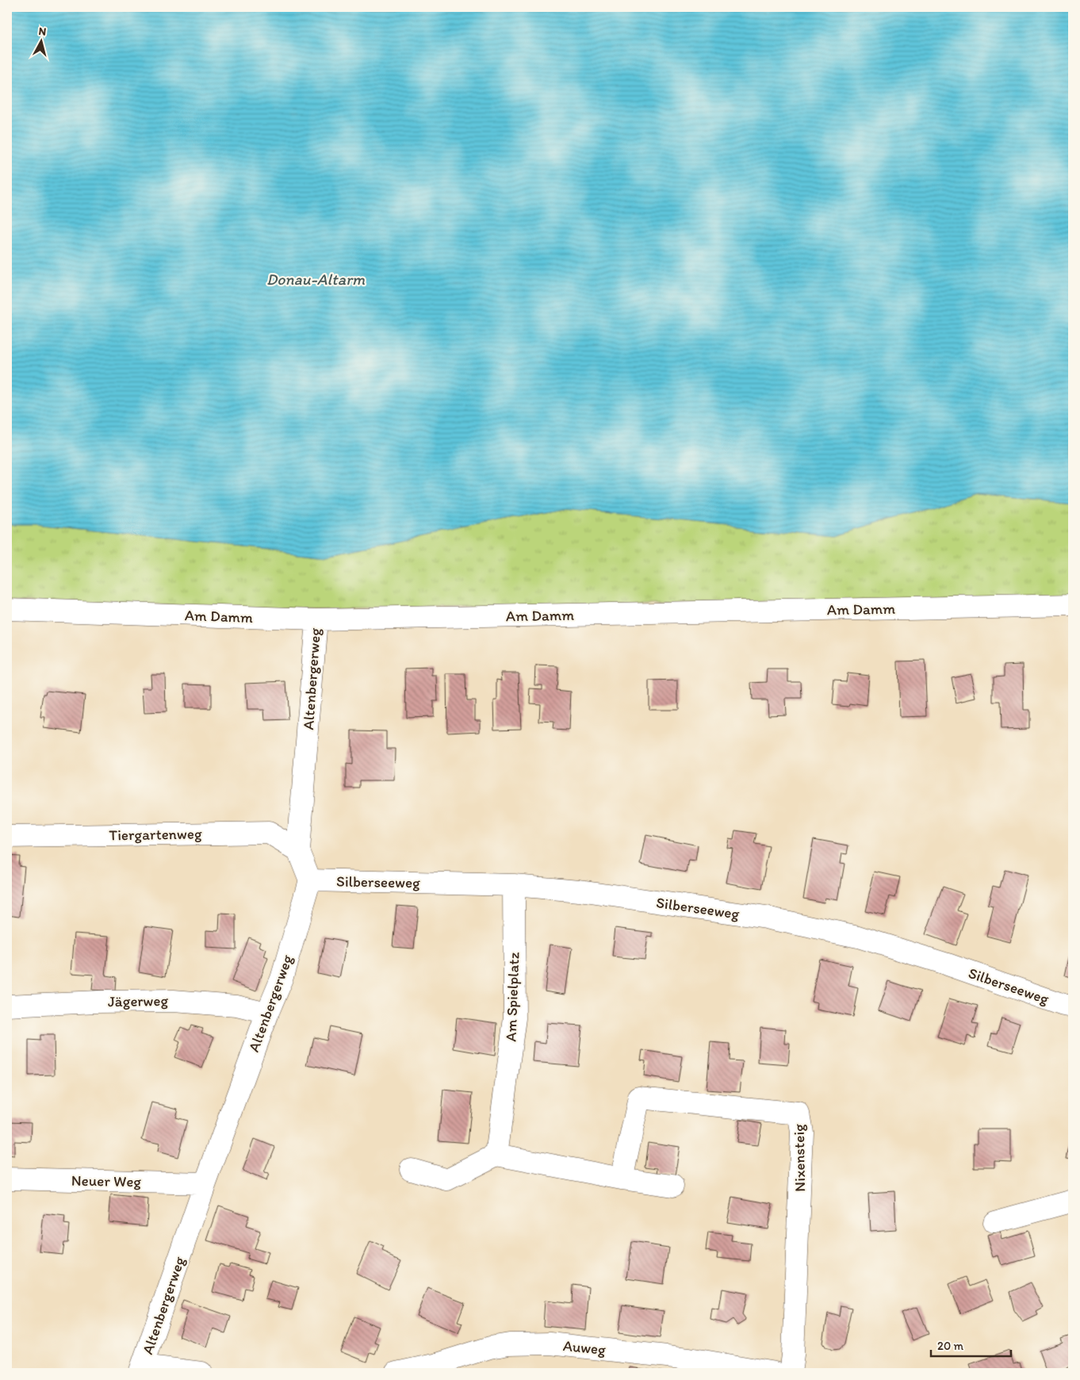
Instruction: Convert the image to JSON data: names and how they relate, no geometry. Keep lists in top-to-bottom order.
{
  "streets": {
    "street": [
      "Am Damm",
      "Altenbergerweg",
      "Tiergartenweg",
      "Silberseeweg",
      "Am Spielplatz",
      "Jägerweg",
      "Nixensteig",
      "Neuer Weg",
      "Auweg"
    ]
  },
  "crossings": [
    ["Am Damm", "Altenbergerweg"],
    ["Altenbergerweg", "Tiergartenweg"],
    ["Altenbergerweg", "Silberseeweg"],
    ["Altenbergerweg", "Jägerweg"],
    ["Altenbergerweg", "Neuer Weg"],
    ["Silberseeweg", "Am Spielplatz"]
  ],
  "water": ["Donau-Altarm"],
  "scale_bar": "20 m",
  "north": "top"
}
